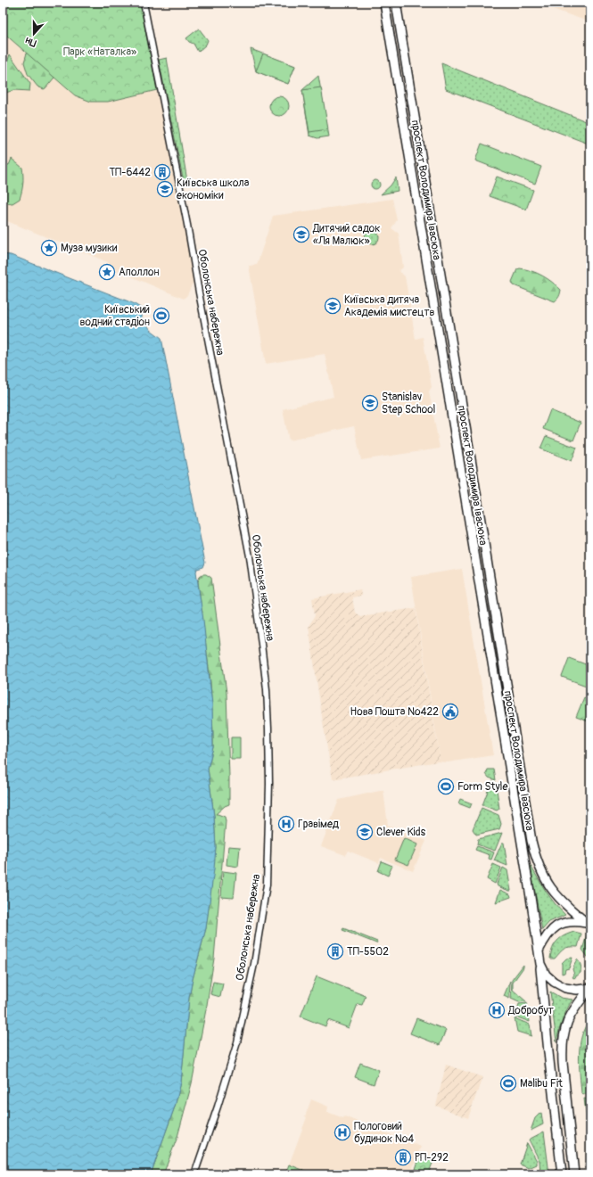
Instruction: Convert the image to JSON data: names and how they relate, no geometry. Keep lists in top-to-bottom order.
{
  "streets": {
    "main road": ["проспект Володимира Івасюка"],
    "street": ["Оболонська набережна"]
  },
  "parks": ["Парк «Наталка»"],
  "places": {
    "building": ["ТП-6442", "ТП-5502", "РП-292"],
    "school or university": [
      "Київська школа економіки",
      "Дитячий садок «Ля Малюк»",
      "Київська дитяча Академія мистецтв",
      "Stanislav Step School",
      "Clever Kids"
    ],
    "place": ["Муза музики", "Аполлон"],
    "sports": ["Київський водний стадіон", "Form Style", "Malibu Fit"],
    "public building": ["Нова Пошта №422"],
    "hospital": ["Гравімед", "Добробут", "Пологовий будинок №4"]
  },
  "north": "bottom"
}
